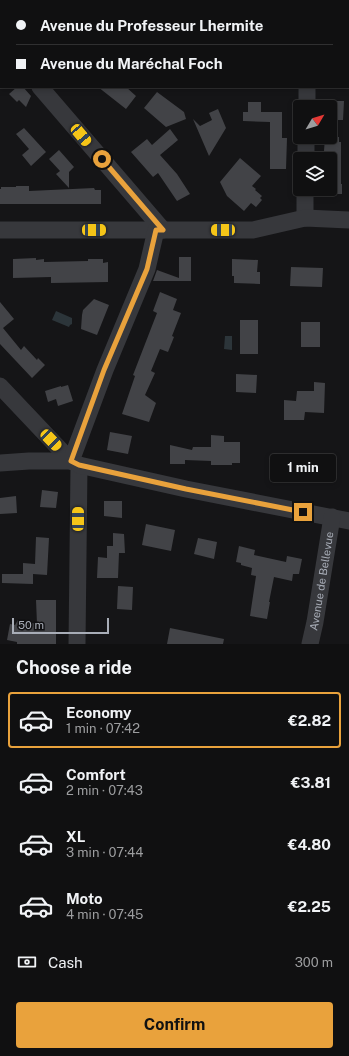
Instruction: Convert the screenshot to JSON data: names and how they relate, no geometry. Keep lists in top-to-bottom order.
{
  "streets": {
    "street": ["Avenue de Bellevue"]
  },
  "scale_bar": "50 m",
  "north": "top right",
  "page": {
    "banner": ["Avenue du Professeur Lhermite", "Avenue du Maréchal Foch"],
    "bubble": "1 min",
    "scale": "50 m",
    "heading": "Choose a ride",
    "list": [
      {
        "name": "Economy",
        "note": "1 min · 07:42",
        "value": "€2.82"
      },
      {
        "name": "Comfort",
        "note": "2 min · 07:43",
        "value": "€3.81"
      },
      {
        "name": "XL",
        "note": "3 min · 07:44",
        "value": "€4.80"
      },
      {
        "name": "Moto",
        "note": "4 min · 07:45",
        "value": "€2.25"
      }
    ],
    "pay": ["Cash", "300 m"],
    "buttons": "Confirm"
  }
}
